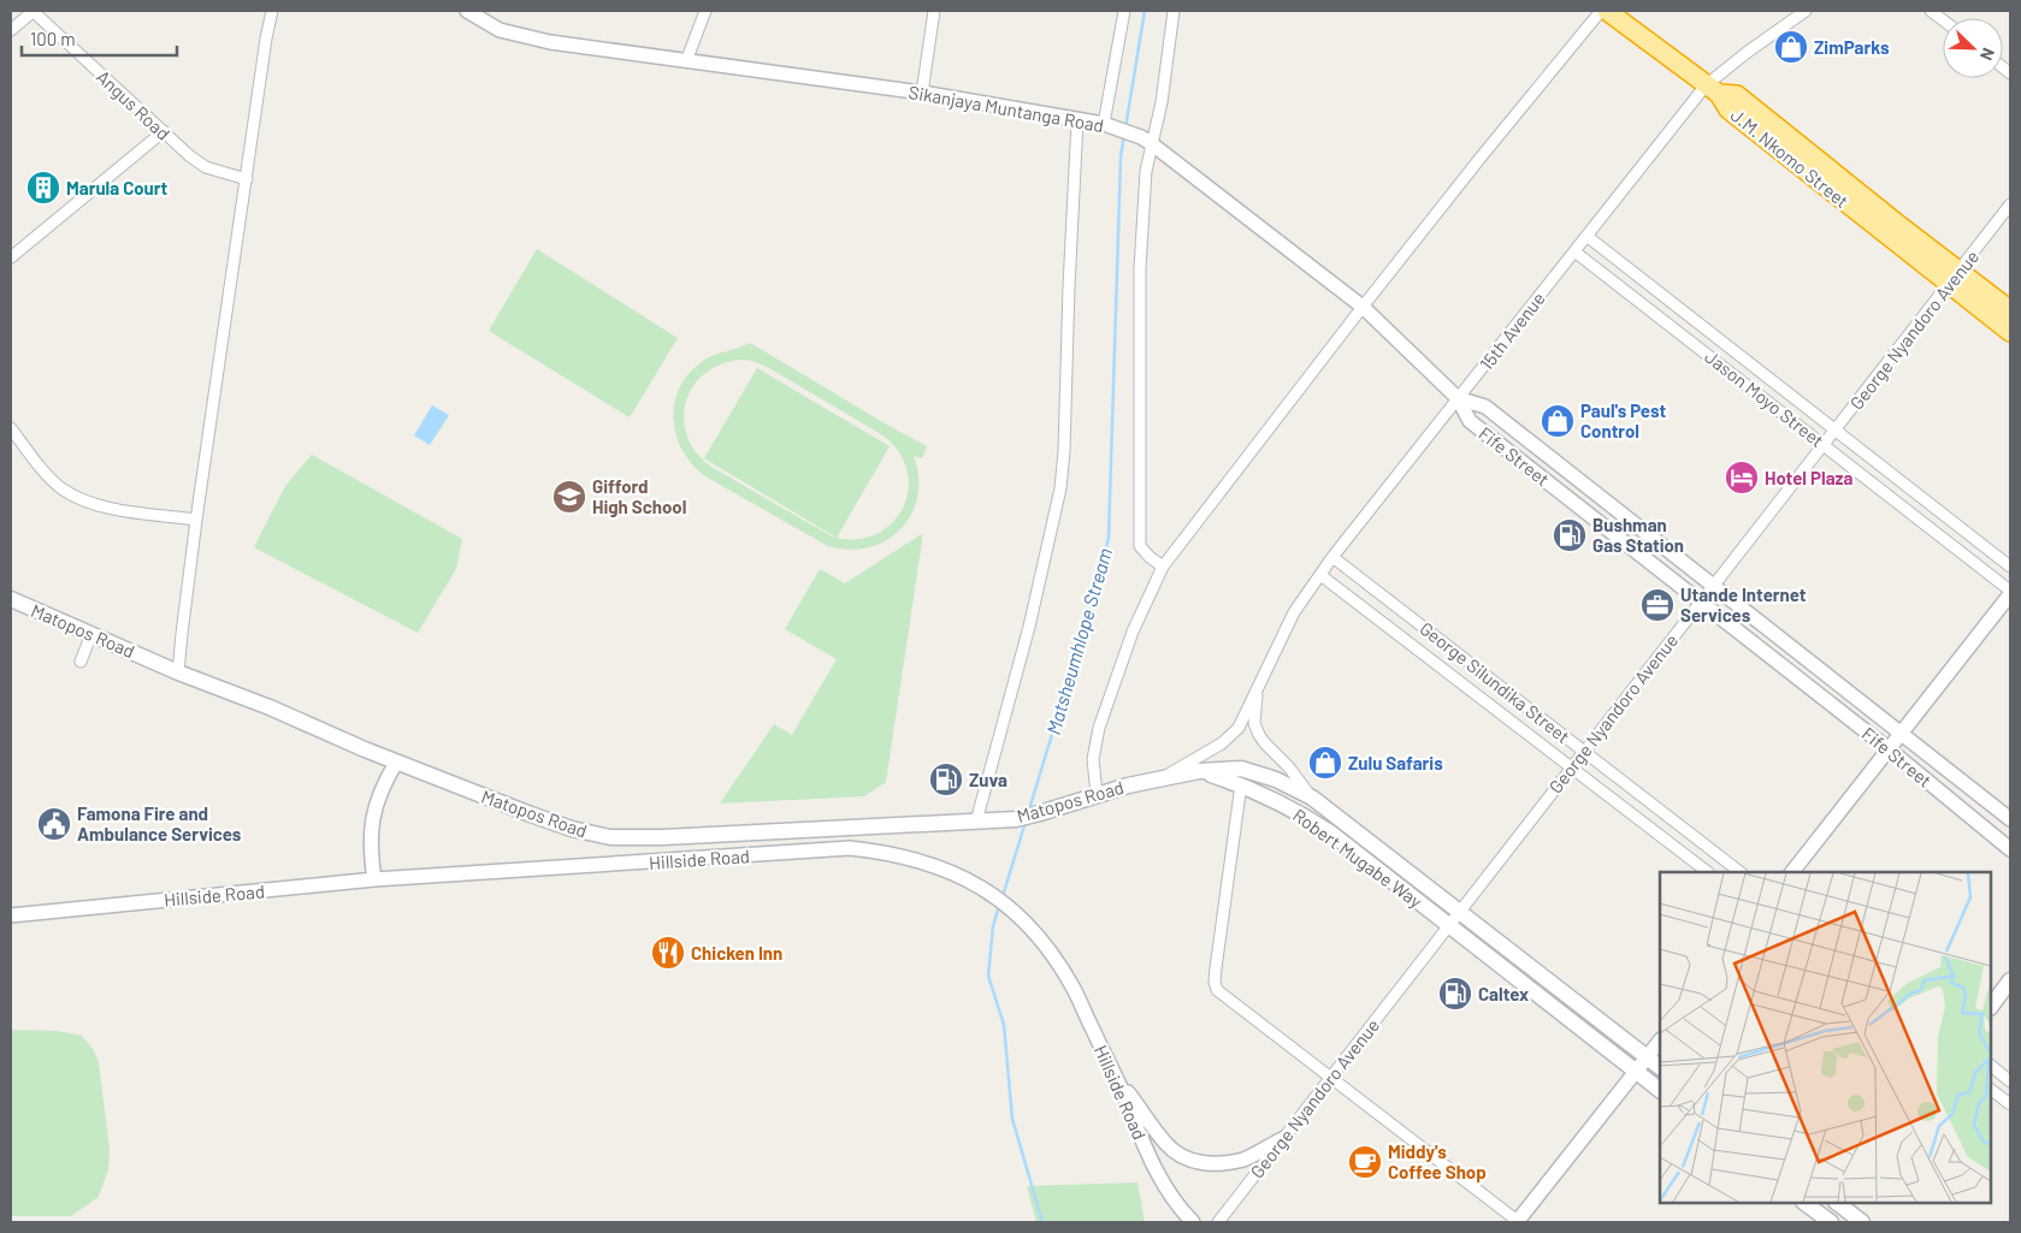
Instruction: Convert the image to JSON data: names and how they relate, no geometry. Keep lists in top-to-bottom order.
{
  "streets": {
    "highway": ["J.M. Nkomo Street"],
    "main road": ["Matopos Road", "Robert Mugabe Way"],
    "street": [
      "Angus Road",
      "Sikanjaya Muntanga Road",
      "George Nyandoro Avenue",
      "15th Avenue",
      "Jason Moyo Street",
      "Fife Street",
      "George Silundika Street",
      "Hillside Road"
    ]
  },
  "crossings": [
    ["Sikanjaya Muntanga Road", "15th Avenue"],
    ["Sikanjaya Muntanga Road", "Fife Street"],
    ["J.M. Nkomo Street", "George Nyandoro Avenue"],
    ["J.M. Nkomo Street", "15th Avenue"],
    ["George Nyandoro Avenue", "Jason Moyo Street"],
    ["George Nyandoro Avenue", "Fife Street"],
    ["George Nyandoro Avenue", "George Silundika Street"],
    ["George Nyandoro Avenue", "Robert Mugabe Way"],
    ["15th Avenue", "Jason Moyo Street"],
    ["15th Avenue", "Fife Street"],
    ["15th Avenue", "Matopos Road"],
    ["15th Avenue", "George Silundika Street"],
    ["15th Avenue", "Robert Mugabe Way"],
    ["Matopos Road", "Robert Mugabe Way"]
  ],
  "water": ["Matsheumhlope Stream"],
  "places": {
    "shop": ["ZimParks", "Paul's Pest Control", "Zulu Safaris"],
    "building": ["Marula Court"],
    "hotel": ["Hotel Plaza"],
    "school or university": ["Gifford High School"],
    "fuel station": ["Bushman Gas Station", "Zuva", "Caltex"],
    "office": ["Utande Internet Services"],
    "public building": ["Famona Fire and Ambulance Services"],
    "restaurant": ["Chicken Inn"],
    "cafe": ["Middy's Coffee Shop"]
  },
  "scale_bar": "100 m",
  "north": "bottom right"
}
